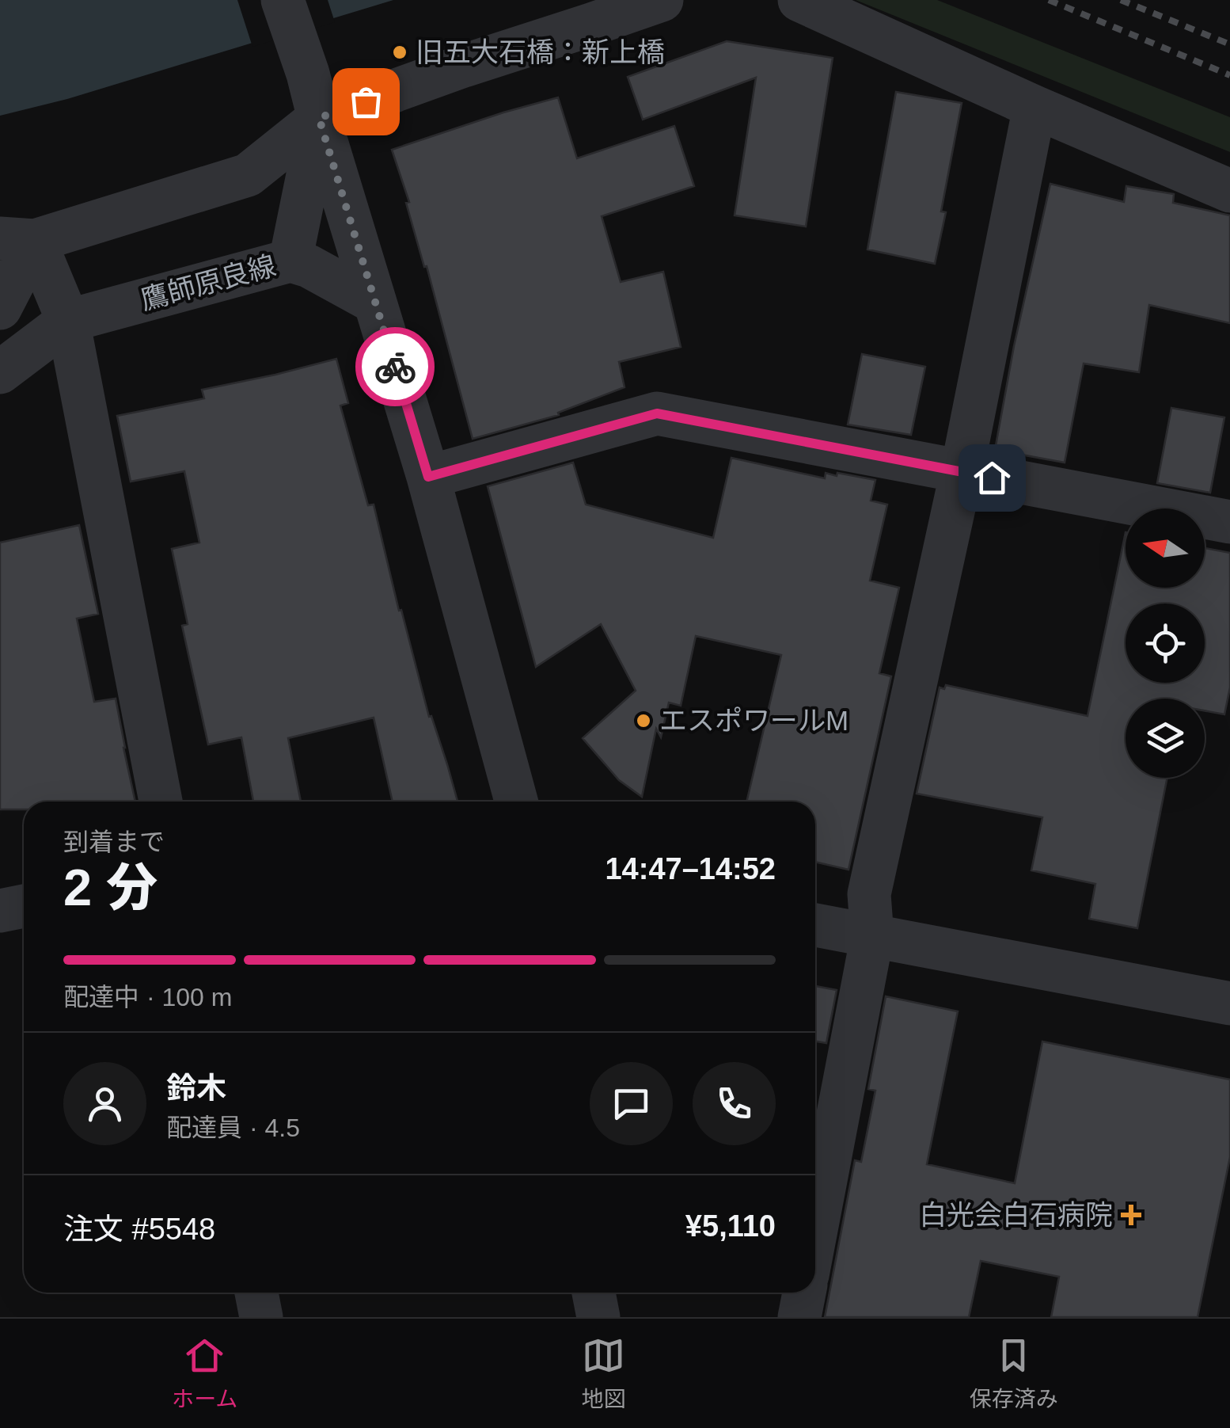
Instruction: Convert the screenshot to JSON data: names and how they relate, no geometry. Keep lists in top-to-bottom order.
{
  "streets": {
    "street": ["鷹師原良線"]
  },
  "places": {
    "other": ["旧五大石橋：新上橋", "エスポワールM"],
    "health": ["白光会白石病院"]
  },
  "north": "left",
  "page": {
    "heading": ["2 分", "到着まで", "14:47–14:52"],
    "panel": [
      "鈴木",
      "配達員 · 4.5",
      "注文 #5548",
      "¥5,110"
    ],
    "bar": "配達中 · 100 m",
    "tabs": ["ホーム", "地図", "保存済み"]
  }
}
